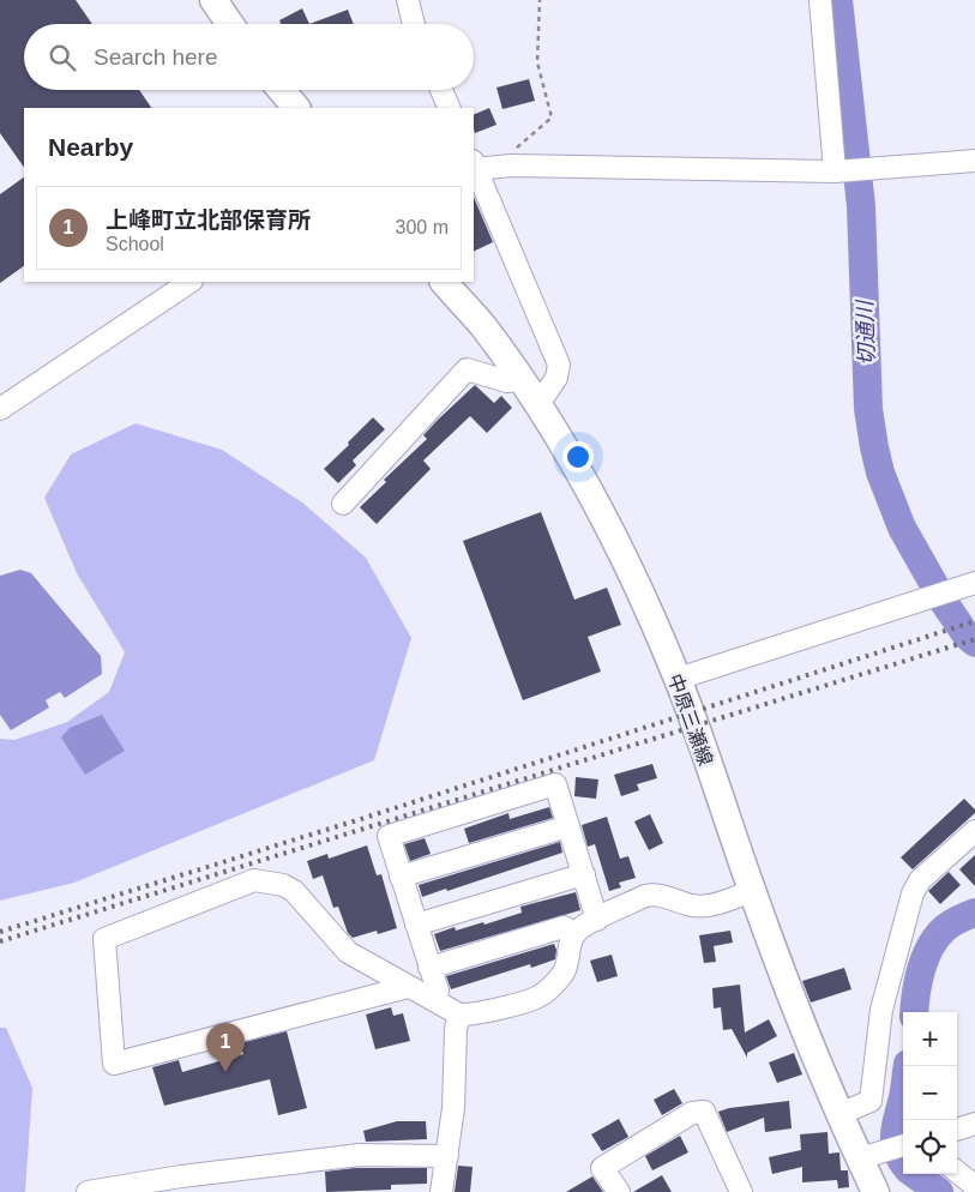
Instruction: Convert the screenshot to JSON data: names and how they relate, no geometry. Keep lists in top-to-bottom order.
{
  "streets": {
    "main road": ["中原三瀬線"]
  },
  "water": ["切通川"],
  "page": {
    "search": "Search here",
    "heading": "Nearby",
    "list": [
      {
        "mark": "1",
        "name": "上峰町立北部保育所",
        "note": "School",
        "value": "300 m"
      }
    ],
    "map_buttons": ["+", "−"],
    "pins": "1"
  }
}
